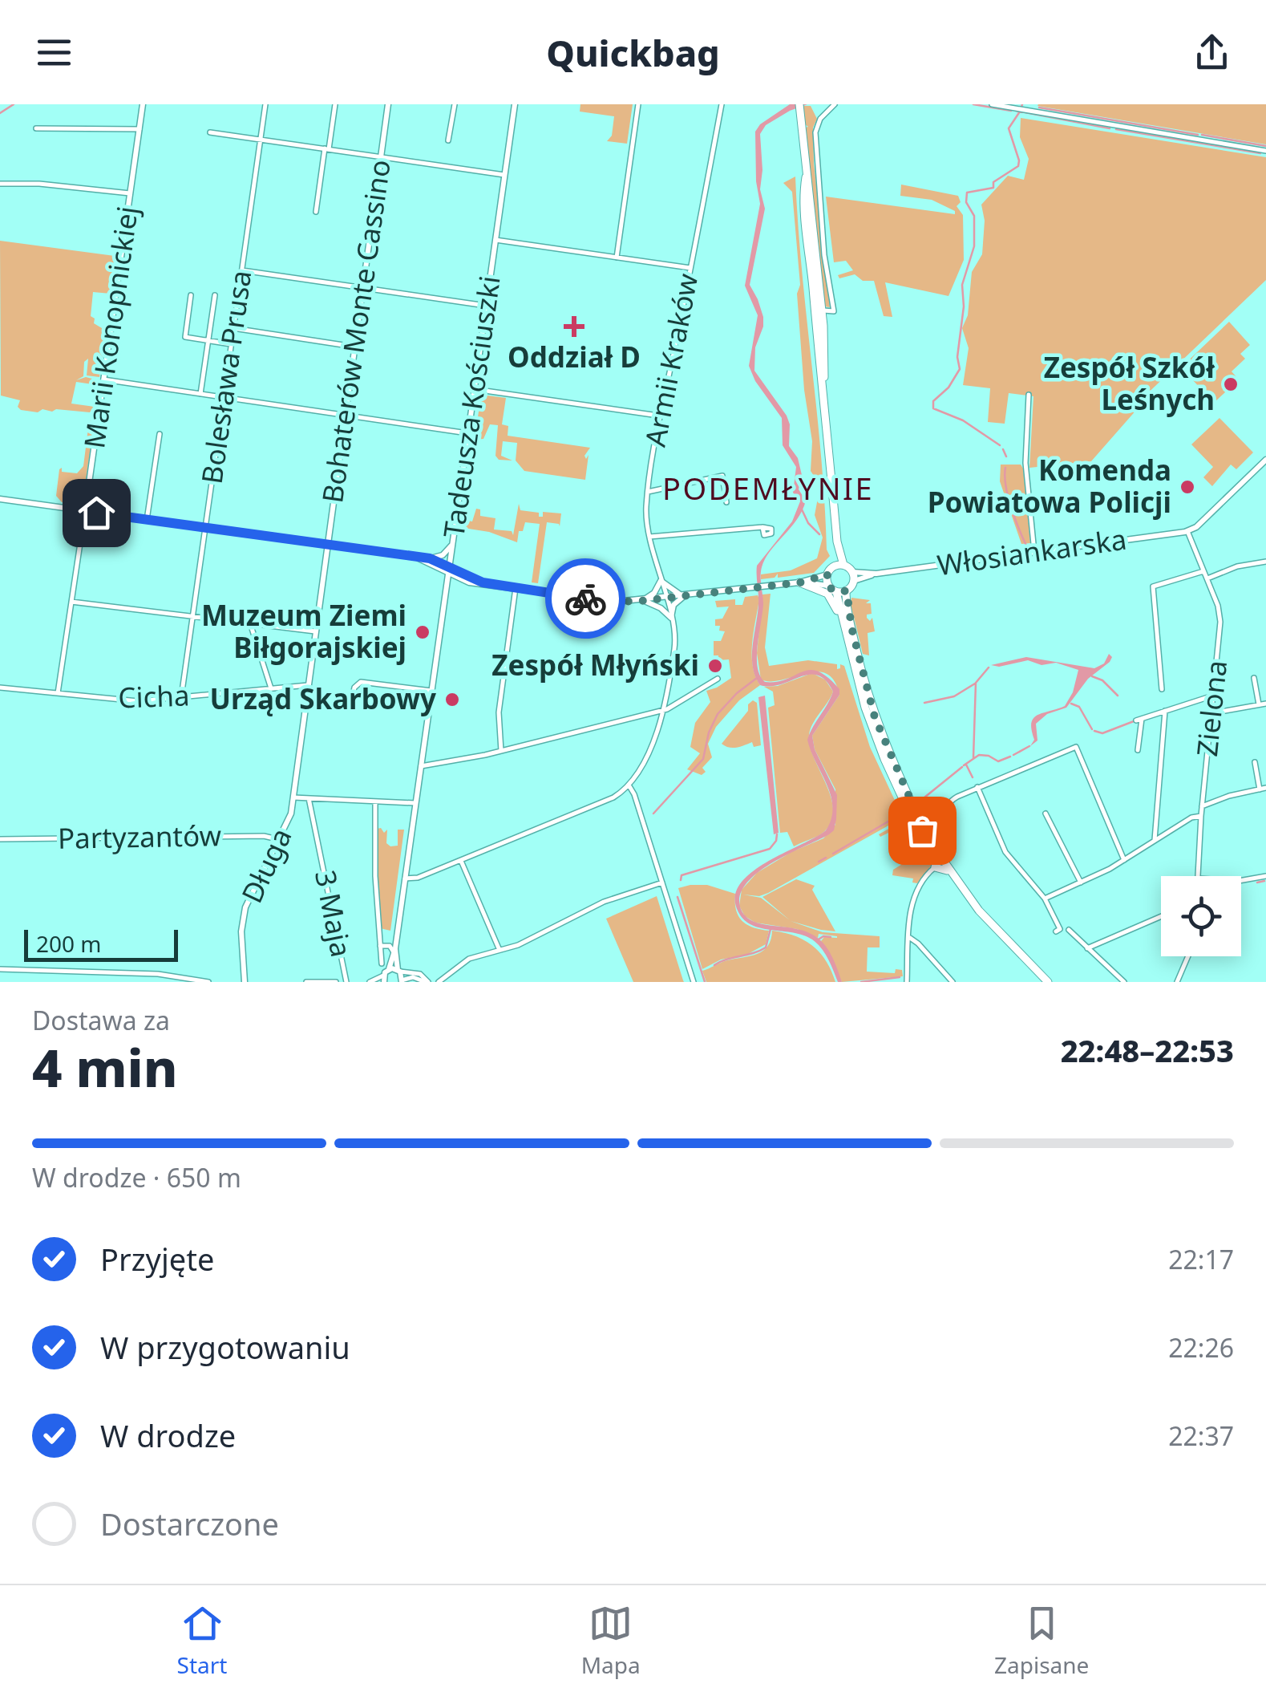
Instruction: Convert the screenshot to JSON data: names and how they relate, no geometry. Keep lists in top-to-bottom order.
{
  "streets": {
    "street": [
      "Marii Konopnickiej",
      "Bohaterów Monte Cassino",
      "Armii Kraków",
      "Bolesława Prusa",
      "Tadeusza Kościuszki",
      "Włosiankarska",
      "Cicha",
      "Zielona",
      "Partyzantów",
      "Długa",
      "3 Maja"
    ]
  },
  "crossings": [
    ["Marii Konopnickiej", "Cicha"],
    ["Bohaterów Monte Cassino", "Cicha"],
    ["Bohaterów Monte Cassino", "Długa"],
    ["Bolesława Prusa", "Cicha"],
    ["Włosiankarska", "Zielona"],
    ["Partyzantów", "Długa"]
  ],
  "districts": ["PODEMŁYNIE"],
  "places": {
    "health": ["Oddział D"],
    "other": [
      "Zespół Szkół Leśnych",
      "Komenda Powiatowa Policji",
      "Muzeum Ziemi Biłgorajskiej",
      "Zespół Młyński",
      "Urząd Skarbowy"
    ]
  },
  "scale_bar": "200 m",
  "page": {
    "header": "Quickbag",
    "scale": "200 m",
    "heading": ["4 min", "Dostawa za", "22:48–22:53"],
    "bar": "W drodze · 650 m",
    "list": [
      ["Przyjęte", "22:17"],
      ["W przygotowaniu", "22:26"],
      ["W drodze", "22:37"],
      "Dostarczone"
    ],
    "tabs": ["Start", "Mapa", "Zapisane"]
  }
}
